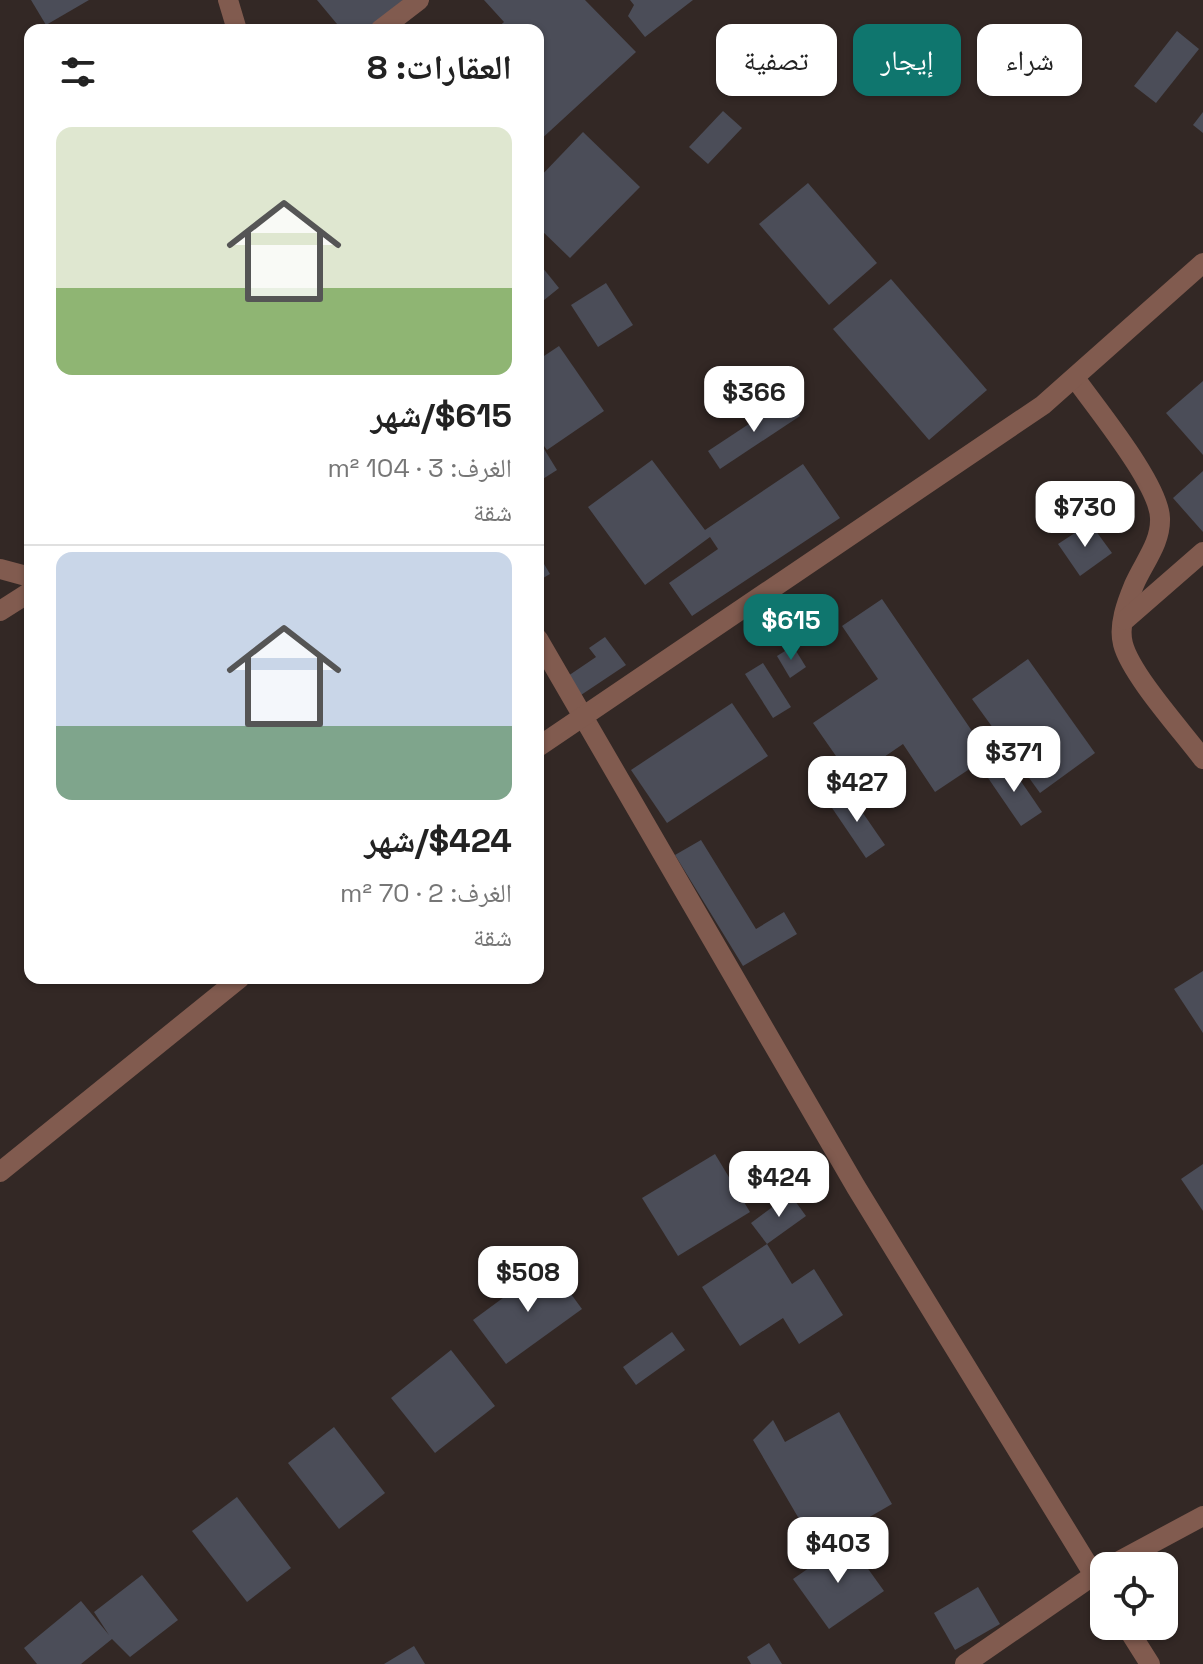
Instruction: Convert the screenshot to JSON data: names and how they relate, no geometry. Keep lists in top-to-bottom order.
{
  "page": {
    "chip": ["شراء", "إيجار", "تصفية"],
    "heading": "العقارات: 8",
    "list": [
      {
        "name": "$615/شهر",
        "note": "الغرف: 3 · 104 m² · شقة"
      },
      {
        "name": "$424/شهر",
        "note": "الغرف: 2 · 70 m² · شقة"
      }
    ],
    "price": [
      "$366",
      "$730",
      "$615",
      "$371",
      "$427",
      "$424",
      "$508",
      "$403"
    ]
  }
}
